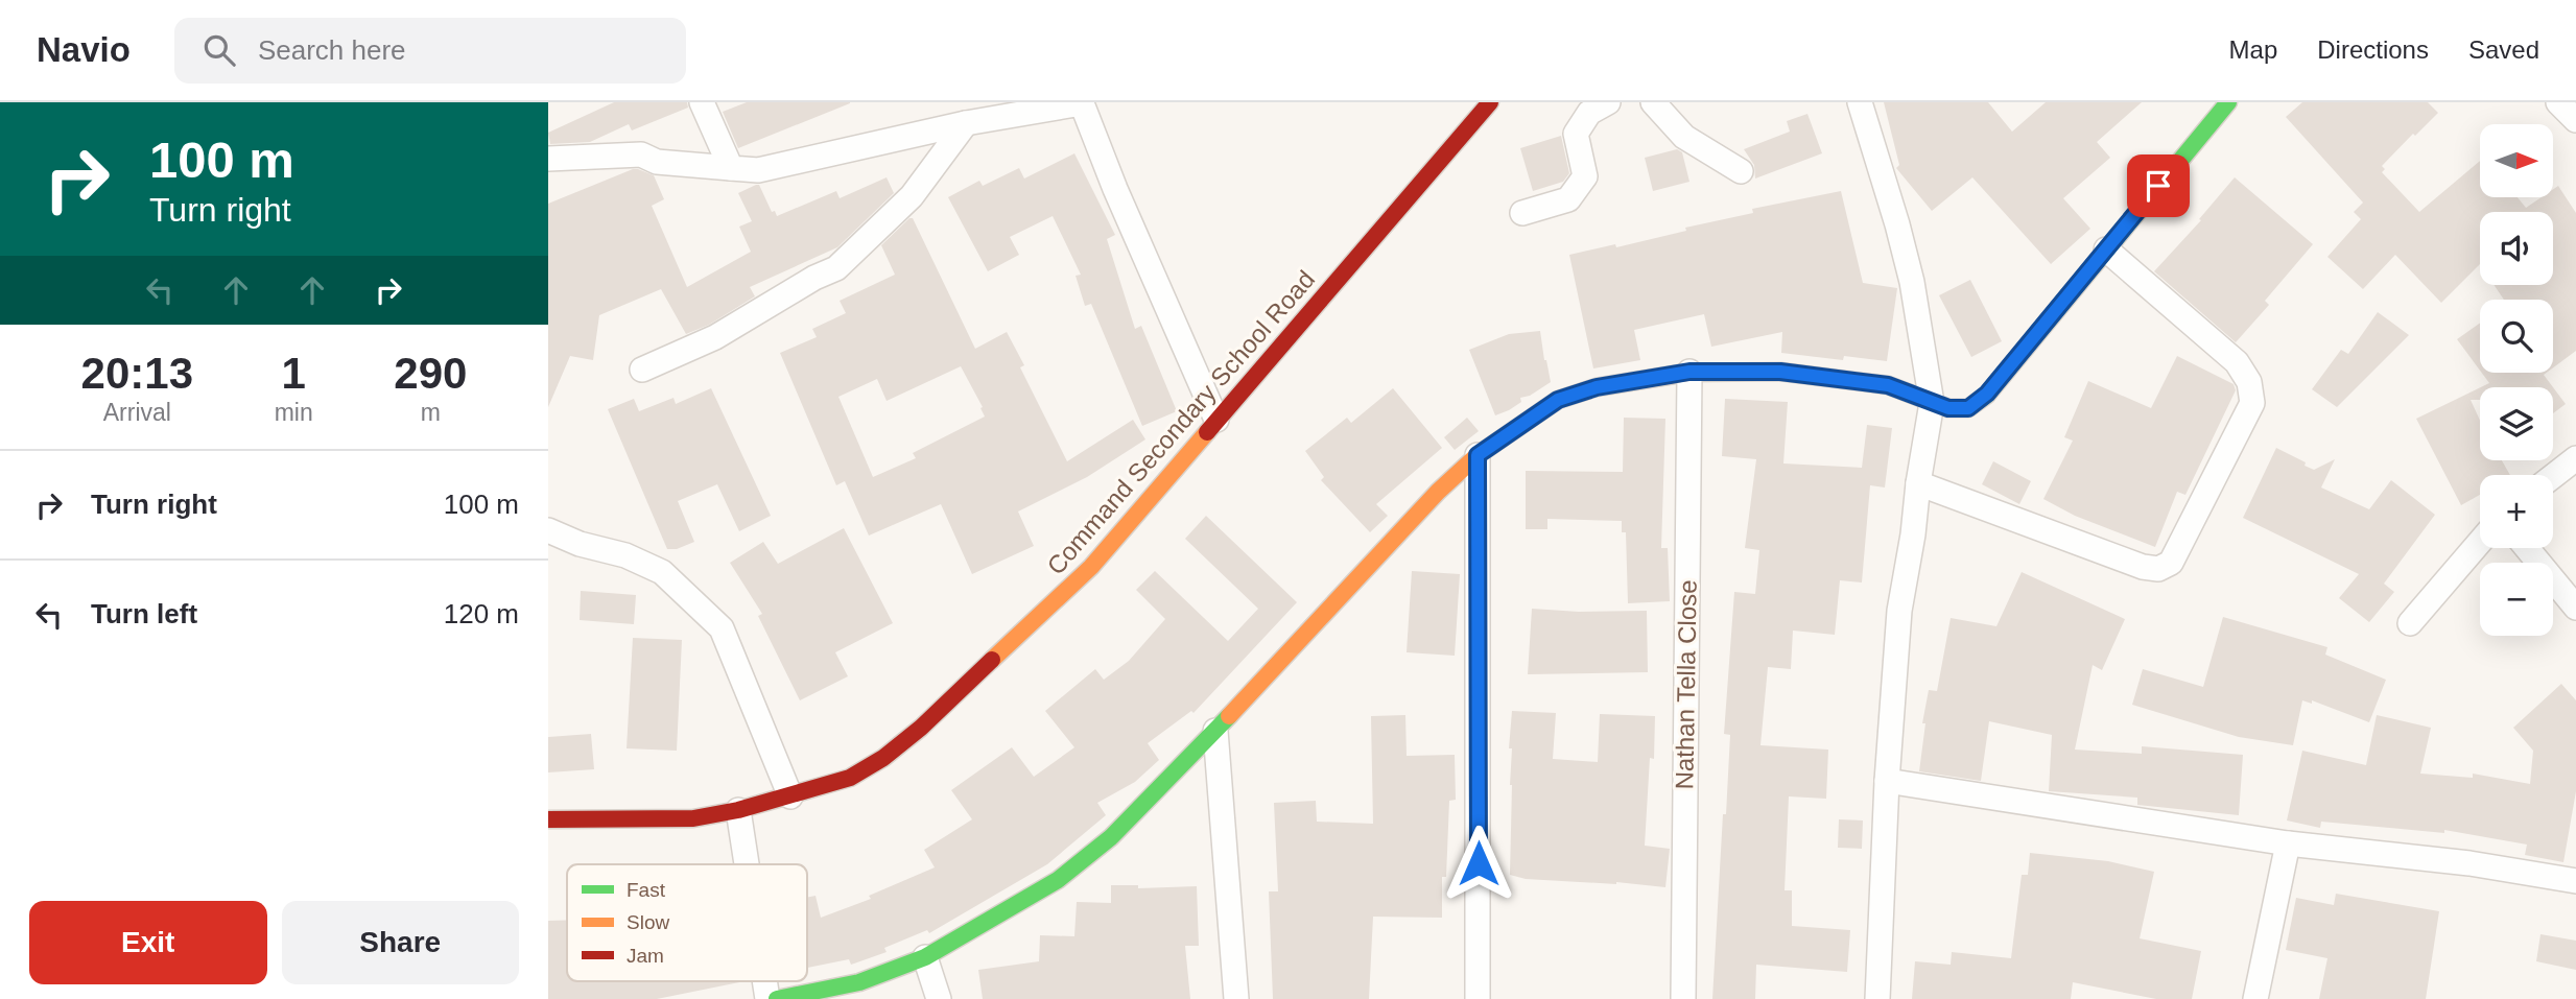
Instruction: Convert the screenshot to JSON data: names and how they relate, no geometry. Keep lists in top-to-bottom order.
{
  "streets": {
    "street": ["Command Secondary School Road", "Nathan Tella Close"]
  },
  "legend": ["Fast", "Slow", "Jam"],
  "north": "right",
  "page": {
    "header": "Navio",
    "search": "Search here",
    "nav": ["Map", "Directions", "Saved"],
    "turn": ["100 m", "Turn right"],
    "map_buttons": ["+", "−"],
    "eta": [
      "20:13",
      "Arrival",
      "1",
      "min",
      "290",
      "m"
    ],
    "list": [
      {
        "name": "Turn right",
        "value": "100 m"
      },
      {
        "name": "Turn left",
        "value": "120 m"
      }
    ],
    "buttons": ["Exit", "Share"]
  }
}
